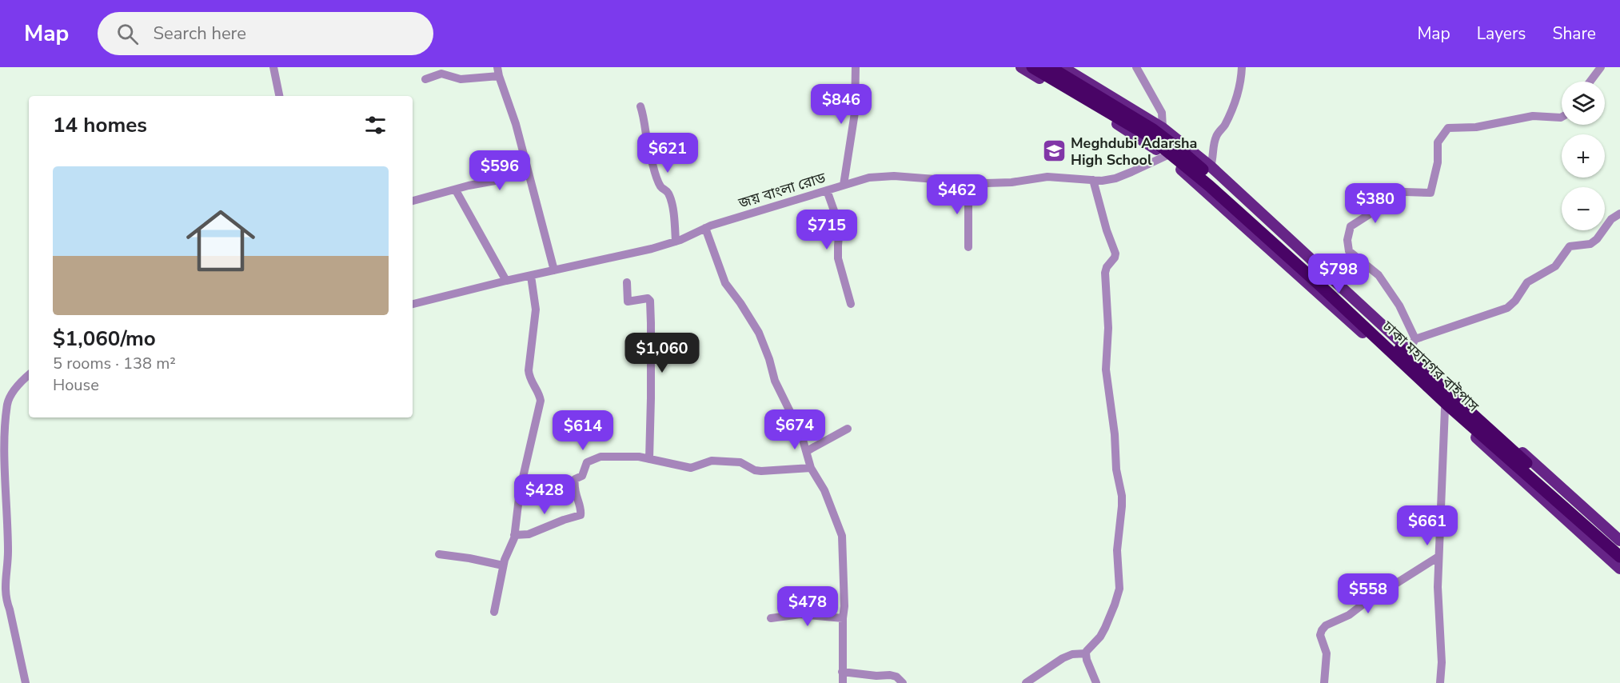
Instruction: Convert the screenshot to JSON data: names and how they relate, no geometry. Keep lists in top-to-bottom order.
{
  "streets": {
    "highway": ["ঢাকা মহানগর বাইপাস"],
    "street": ["জয় বাংলা রোড"]
  },
  "places": {
    "school or university": ["Meghdubi Adarsha High School"]
  },
  "page": {
    "header": "Map",
    "search": "Search here",
    "nav": ["Map", "Layers", "Share"],
    "map_buttons": ["+", "−"],
    "price": [
      "$846",
      "$621",
      "$596",
      "$462",
      "$380",
      "$715",
      "$798",
      "$1,060",
      "$674",
      "$614",
      "$428",
      "$661",
      "$558",
      "$478"
    ],
    "heading": "14 homes",
    "list": [
      {
        "name": "$1,060/mo",
        "note": "5 rooms · 138 m² · House"
      }
    ]
  }
}
